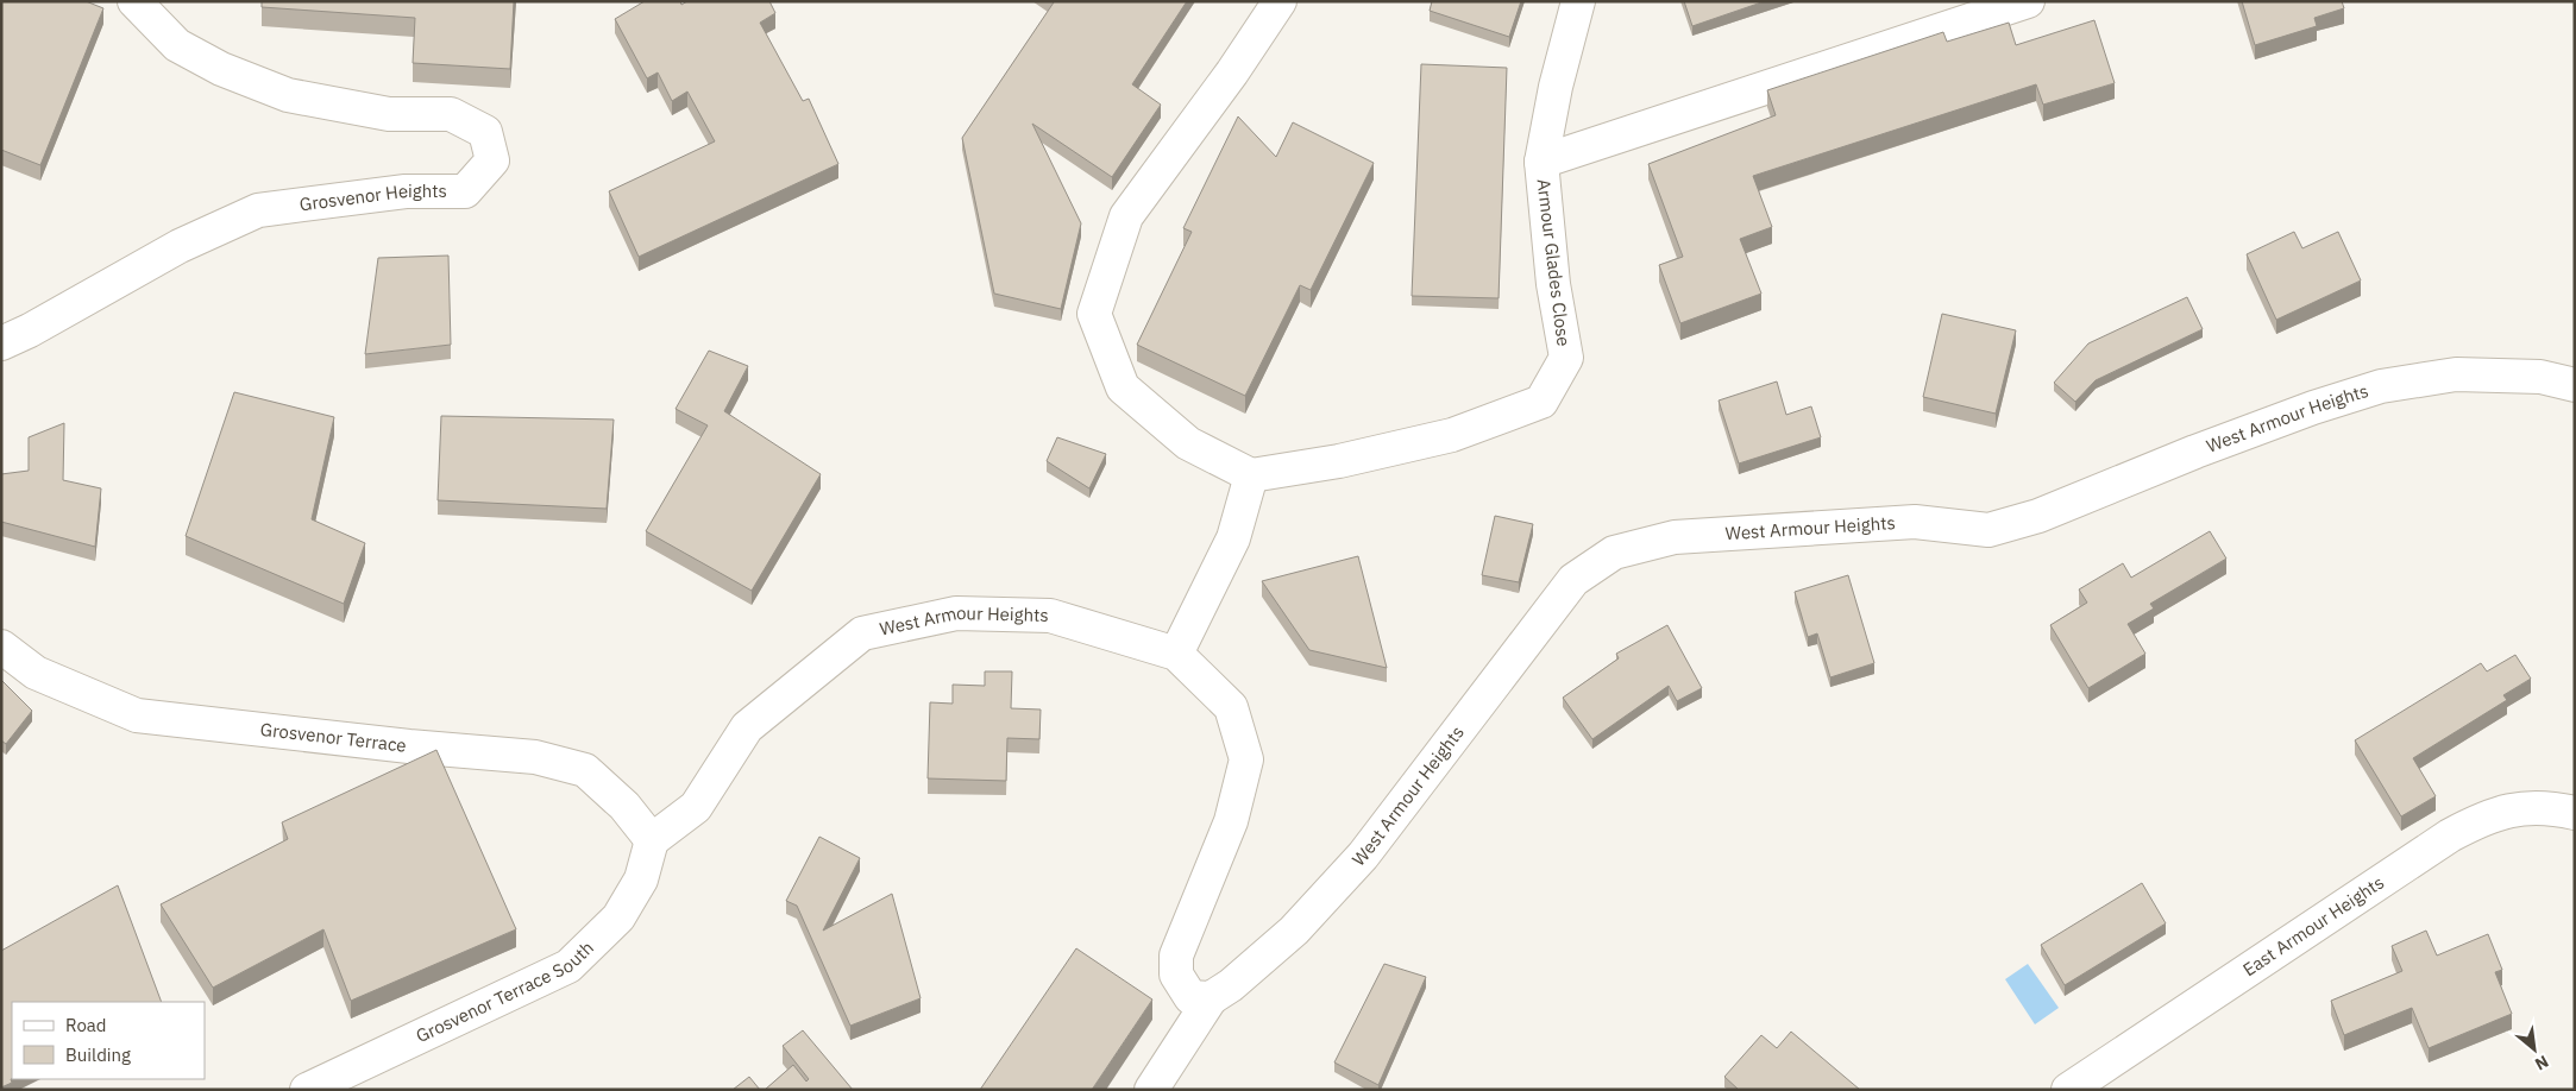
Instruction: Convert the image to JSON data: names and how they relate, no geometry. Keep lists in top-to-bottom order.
{
  "streets": {
    "street": [
      "Grosvenor Heights",
      "Armour Glades Close",
      "West Armour Heights",
      "Grosvenor Terrace",
      "East Armour Heights",
      "Grosvenor Terrace South"
    ]
  },
  "crossings": [
    ["West Armour Heights", "Grosvenor Terrace"],
    ["West Armour Heights", "Grosvenor Terrace South"],
    ["Grosvenor Terrace", "Grosvenor Terrace South"]
  ],
  "legend": ["Road", "Building"],
  "north": "bottom right"
}
